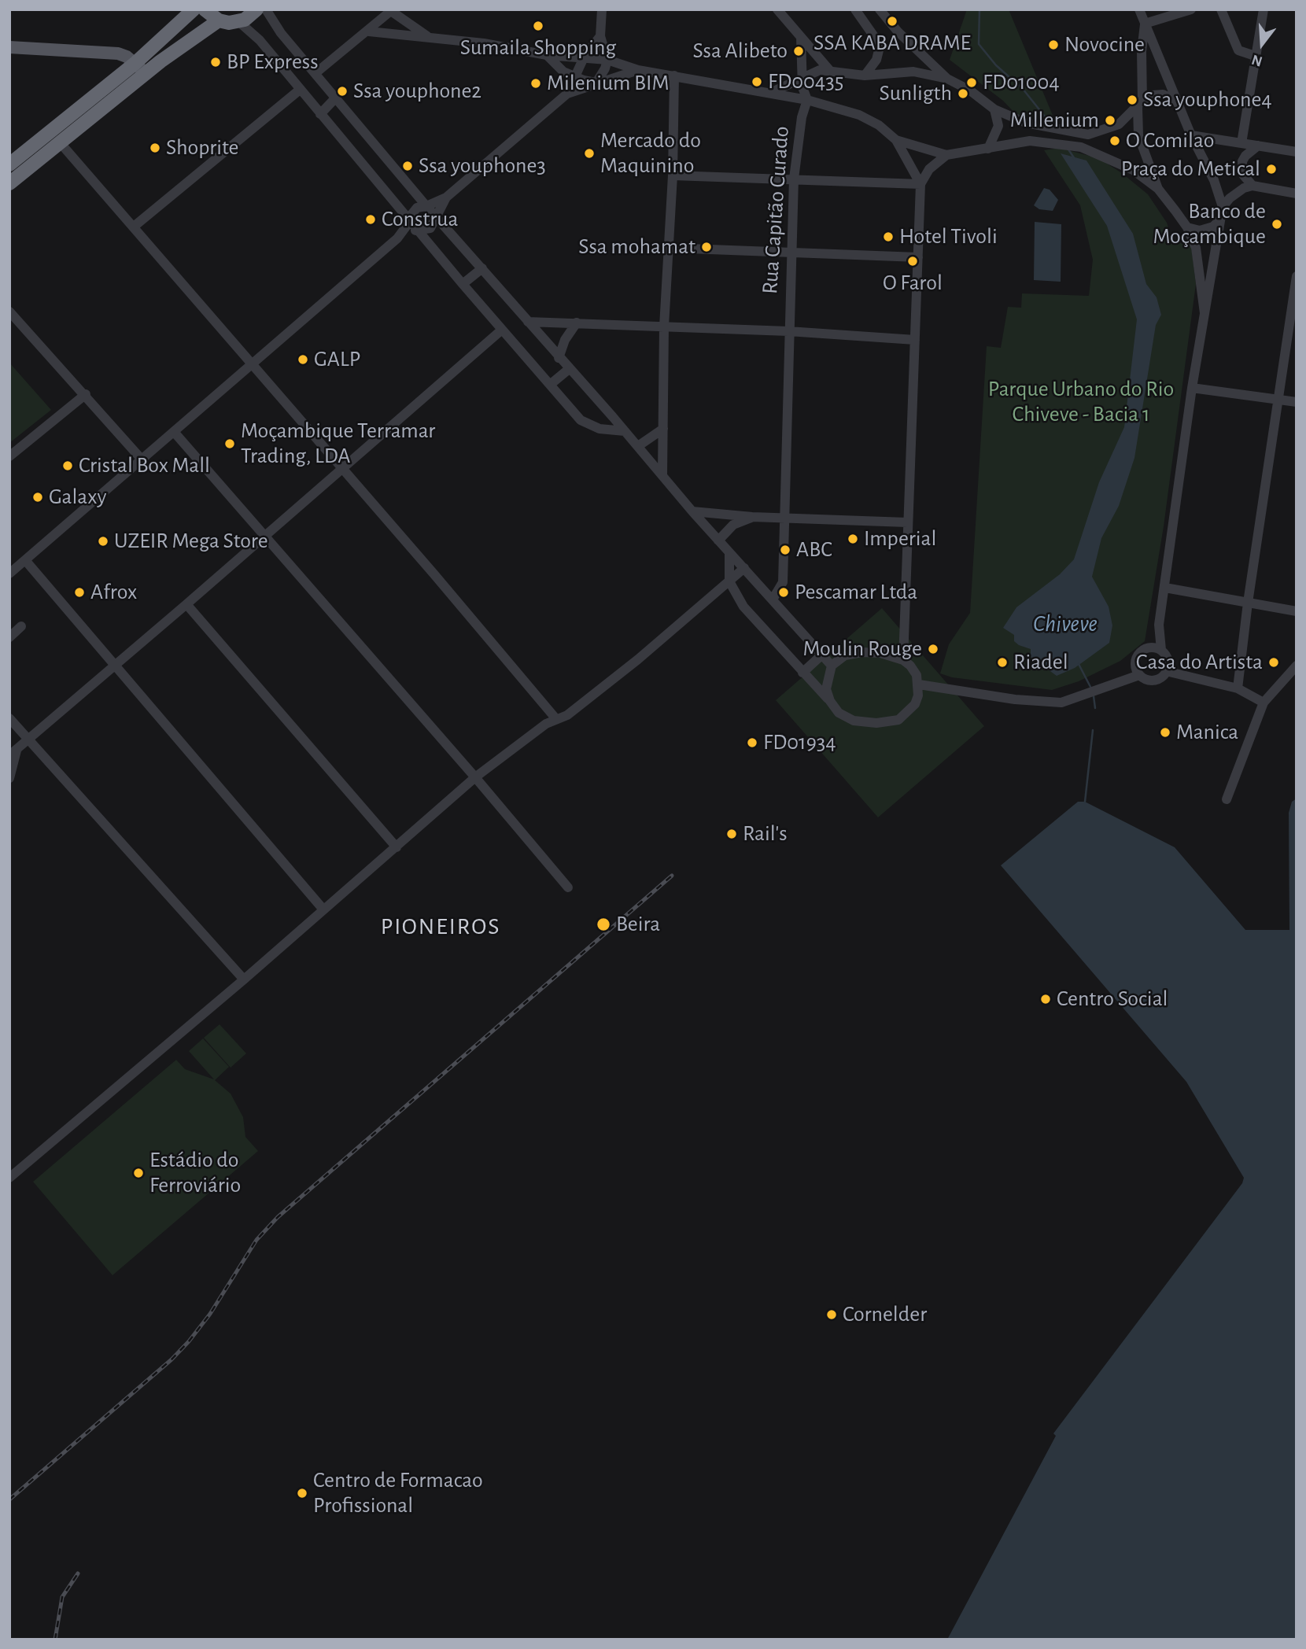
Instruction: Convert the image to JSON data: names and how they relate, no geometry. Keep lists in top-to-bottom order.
{
  "streets": {
    "street": ["Rua Capitão Curado"]
  },
  "districts": ["PIONEIROS"],
  "water": ["Chiveve"],
  "parks": ["Parque Urbano do Rio Chiveve - Bacia 1"],
  "places": [
    "SSA KABA DRAME",
    "Sumaila Shopping",
    "Novocine",
    "Ssa Alibeto",
    "BP Express",
    "FD00435",
    "FD01004",
    "Milenium BIM",
    "Ssa youphone2",
    "Sunligth",
    "Ssa youphone4",
    "Millenium",
    "O Comilao",
    "Shoprite",
    "Mercado do Maquinino",
    "Ssa youphone3",
    "Praça do Metical",
    "Construa",
    "Banco de Moçambique",
    "Hotel Tivoli",
    "Ssa mohamat",
    "O Farol",
    "GALP",
    "Moçambique Terramar Trading, LDA",
    "Cristal Box Mall",
    "Galaxy",
    "Imperial",
    "UZEIR Mega Store",
    "ABC",
    "Afrox",
    "Pescamar Ltda",
    "Moulin Rouge",
    "Riadel",
    "Casa do Artista",
    "Manica",
    "FD01934",
    "Rail's",
    "Beira",
    "Centro Social",
    "Estádio do Ferroviário",
    "Cornelder",
    "Centro de Formacao Profissional"
  ],
  "north": "bottom"
}
